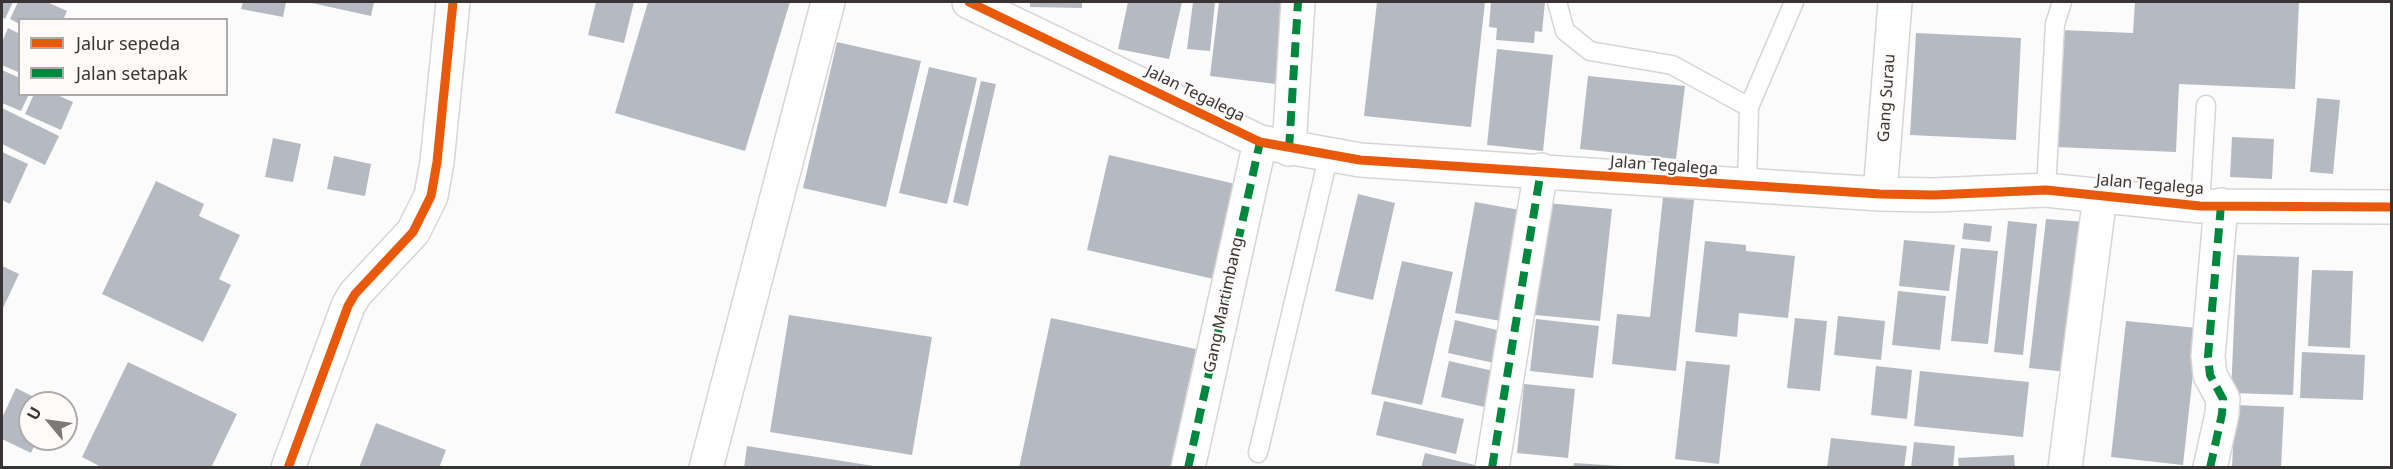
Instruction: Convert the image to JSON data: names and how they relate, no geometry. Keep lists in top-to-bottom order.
{
  "streets": {
    "street": ["Jalan Tegalega", "Gang Surau", "Gang Martimbang"]
  },
  "crossings": [
    ["Jalan Tegalega", "Gang Surau"],
    ["Jalan Tegalega", "Gang Martimbang"]
  ],
  "legend": ["Jalur sepeda", "Jalan setapak"],
  "north": "top left"
}
